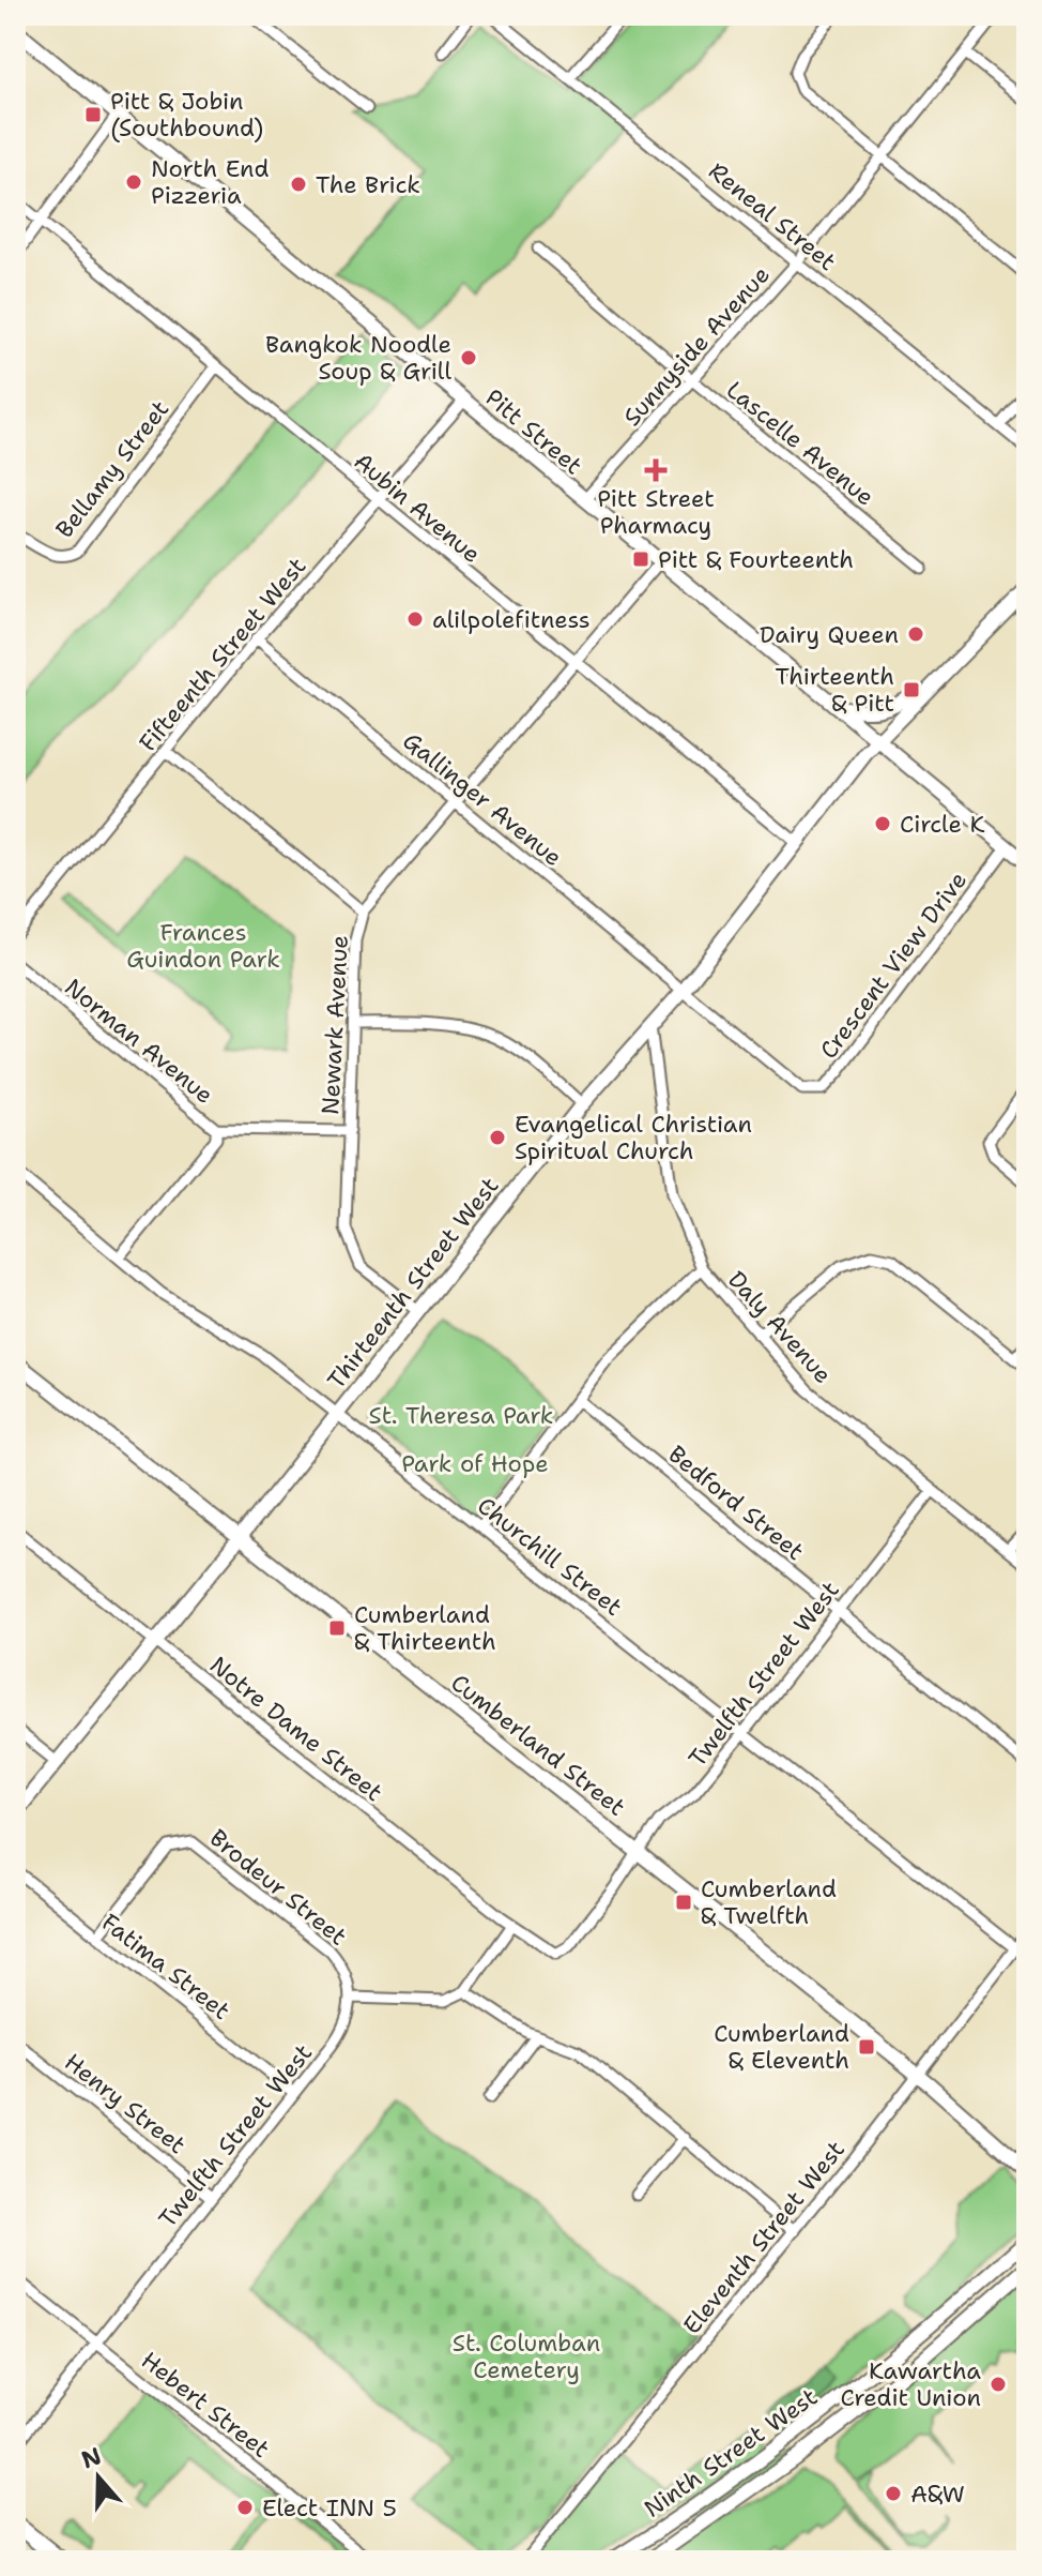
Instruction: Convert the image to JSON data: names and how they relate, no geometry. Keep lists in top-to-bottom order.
{
  "streets": {
    "street": [
      "Reneal Street",
      "Sunnyside Avenue",
      "Pitt Street",
      "Lascelle Avenue",
      "Bellamy Street",
      "Aubin Avenue",
      "Fifteenth Street West",
      "Gallinger Avenue",
      "Crescent View Drive",
      "Newark Avenue",
      "Norman Avenue",
      "Thirteenth Street West",
      "Daly Avenue",
      "Bedford Street",
      "Churchill Street",
      "Twelfth Street West",
      "Notre Dame Street",
      "Cumberland Street",
      "Brodeur Street",
      "Fatima Street",
      "Henry Street",
      "Eleventh Street West",
      "Hebert Street",
      "Ninth Street West"
    ]
  },
  "crossings": [
    ["Reneal Street", "Sunnyside Avenue"],
    ["Sunnyside Avenue", "Pitt Street"],
    ["Sunnyside Avenue", "Lascelle Avenue"],
    ["Pitt Street", "Fifteenth Street West"],
    ["Pitt Street", "Crescent View Drive"],
    ["Pitt Street", "Thirteenth Street West"],
    ["Bellamy Street", "Aubin Avenue"],
    ["Aubin Avenue", "Fifteenth Street West"],
    ["Aubin Avenue", "Thirteenth Street West"],
    ["Fifteenth Street West", "Gallinger Avenue"],
    ["Fifteenth Street West", "Newark Avenue"],
    ["Gallinger Avenue", "Crescent View Drive"],
    ["Gallinger Avenue", "Thirteenth Street West"],
    ["Crescent View Drive", "Thirteenth Street West"],
    ["Newark Avenue", "Norman Avenue"],
    ["Newark Avenue", "Thirteenth Street West"],
    ["Thirteenth Street West", "Daly Avenue"],
    ["Thirteenth Street West", "Churchill Street"],
    ["Thirteenth Street West", "Notre Dame Street"],
    ["Thirteenth Street West", "Cumberland Street"],
    ["Daly Avenue", "Twelfth Street West"],
    ["Bedford Street", "Twelfth Street West"],
    ["Churchill Street", "Twelfth Street West"],
    ["Churchill Street", "Eleventh Street West"],
    ["Twelfth Street West", "Notre Dame Street"],
    ["Twelfth Street West", "Cumberland Street"],
    ["Twelfth Street West", "Brodeur Street"],
    ["Twelfth Street West", "Fatima Street"],
    ["Twelfth Street West", "Henry Street"],
    ["Twelfth Street West", "Hebert Street"],
    ["Cumberland Street", "Eleventh Street West"],
    ["Brodeur Street", "Fatima Street"]
  ],
  "parks": [
    "Frances Guindon Park",
    "St. Theresa Park",
    "Park of Hope",
    "St. Columban Cemetery"
  ],
  "places": {
    "transit": [
      "Pitt & Jobin (Southbound)",
      "Pitt & Fourteenth",
      "Thirteenth & Pitt",
      "Cumberland & Thirteenth",
      "Cumberland & Twelfth",
      "Cumberland & Eleventh"
    ],
    "other": [
      "North End Pizzeria",
      "The Brick",
      "Bangkok Noodle Soup & Grill",
      "alilpolefitness",
      "Dairy Queen",
      "Circle K",
      "Evangelical Christian Spiritual Church",
      "Kawartha Credit Union",
      "A&W",
      "Elect INN 5"
    ],
    "health": ["Pitt Street Pharmacy"]
  },
  "north": "top"
}
